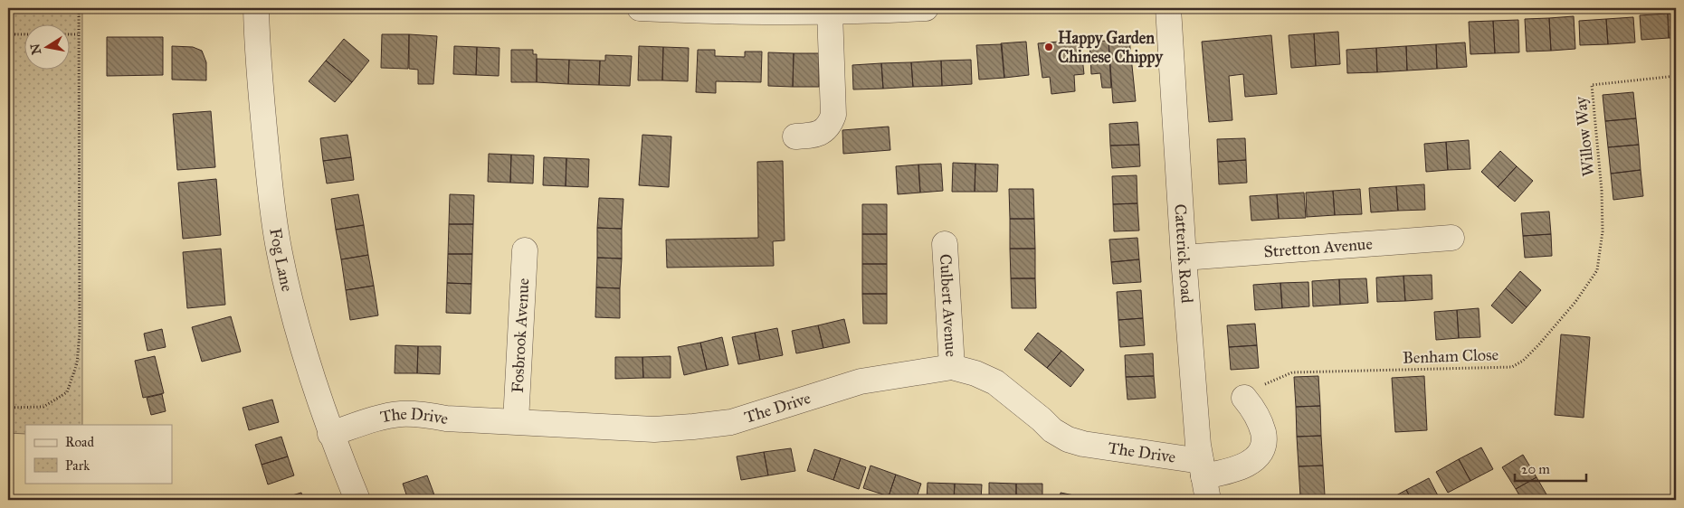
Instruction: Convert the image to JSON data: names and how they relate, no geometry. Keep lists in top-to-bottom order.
{
  "streets": {
    "street": [
      "Stretton Avenue",
      "Catterick Road",
      "Fog Lane",
      "Culbert Avenue",
      "Fosbrook Avenue",
      "The Drive"
    ],
    "path": ["Willow Way", "Benham Close"]
  },
  "crossings": [
    ["Willow Way", "Benham Close"],
    ["Stretton Avenue", "Catterick Road"],
    ["Catterick Road", "The Drive"],
    ["Fog Lane", "The Drive"],
    ["Culbert Avenue", "The Drive"],
    ["Fosbrook Avenue", "The Drive"]
  ],
  "places": ["Happy Garden Chinese Chippy"],
  "legend": ["Road", "Park"],
  "scale_bar": "20 m",
  "north": "left"
}
